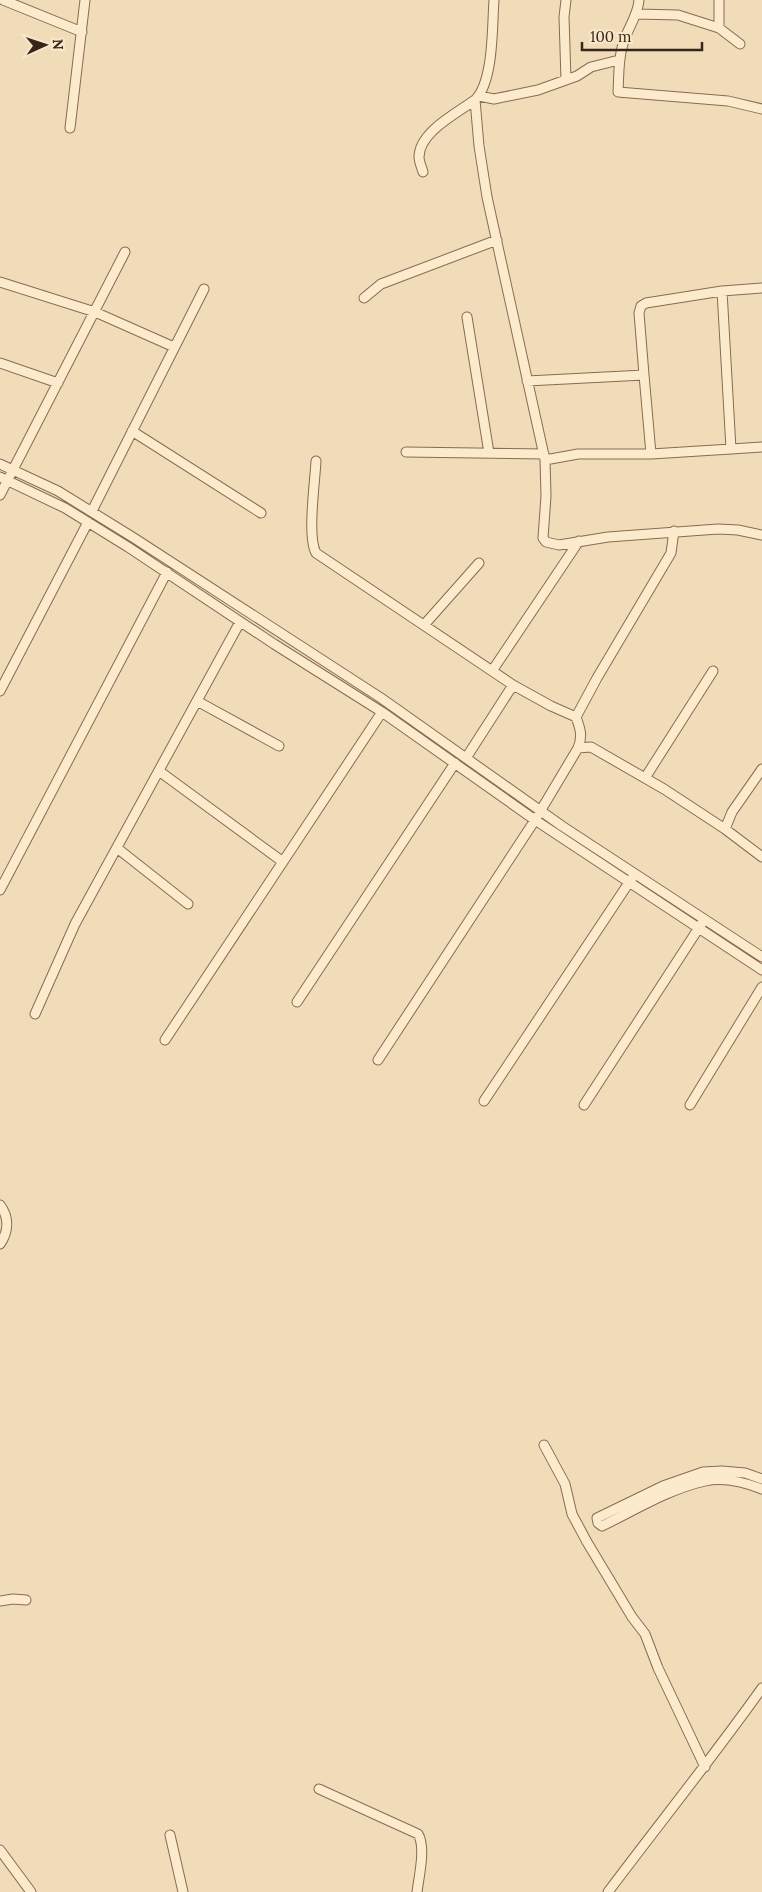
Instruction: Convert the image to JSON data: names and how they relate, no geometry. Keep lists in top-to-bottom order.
{
  "scale_bar": "100 m",
  "north": "right"
}
